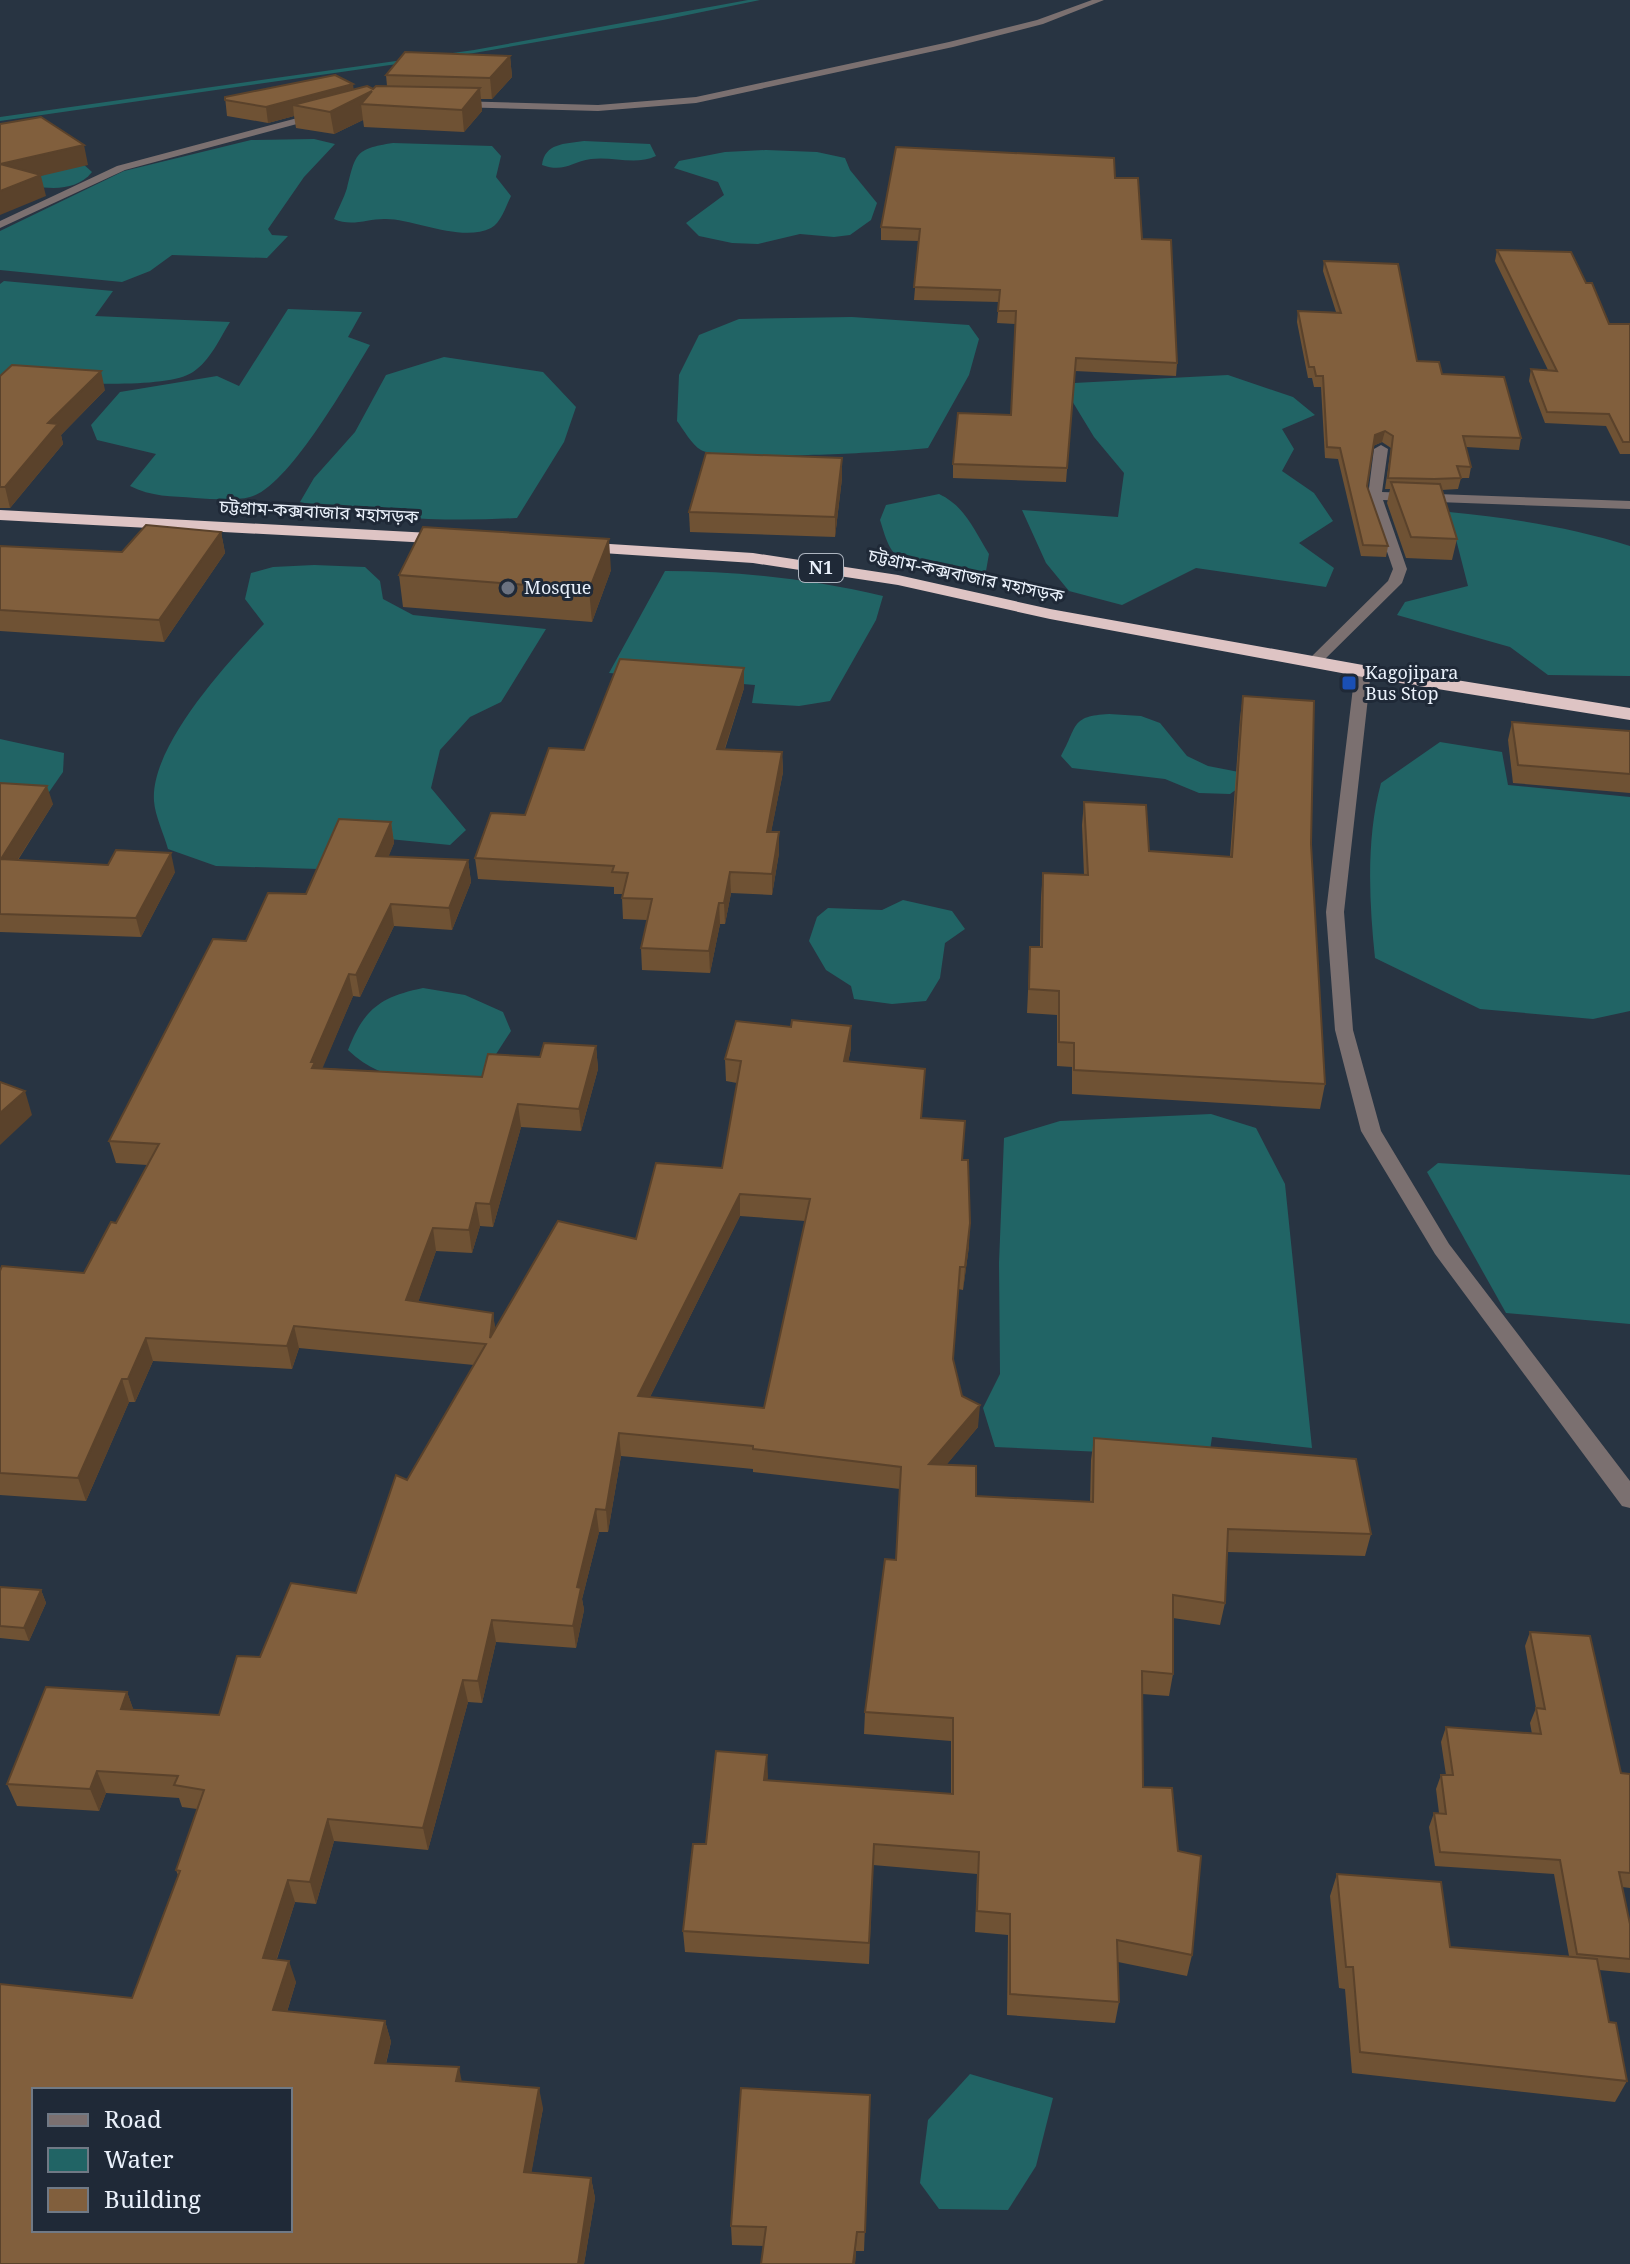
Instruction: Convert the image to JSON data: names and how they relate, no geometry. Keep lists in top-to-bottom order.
{
  "streets": {
    "highway": ["চট্টগ্রাম-কক্সবাজার মহাসড়ক", "N1"]
  },
  "places": {
    "other": ["Mosque"],
    "transit": ["Kagojipara Bus Stop"]
  },
  "legend": ["Road", "Water", "Building"]
}
